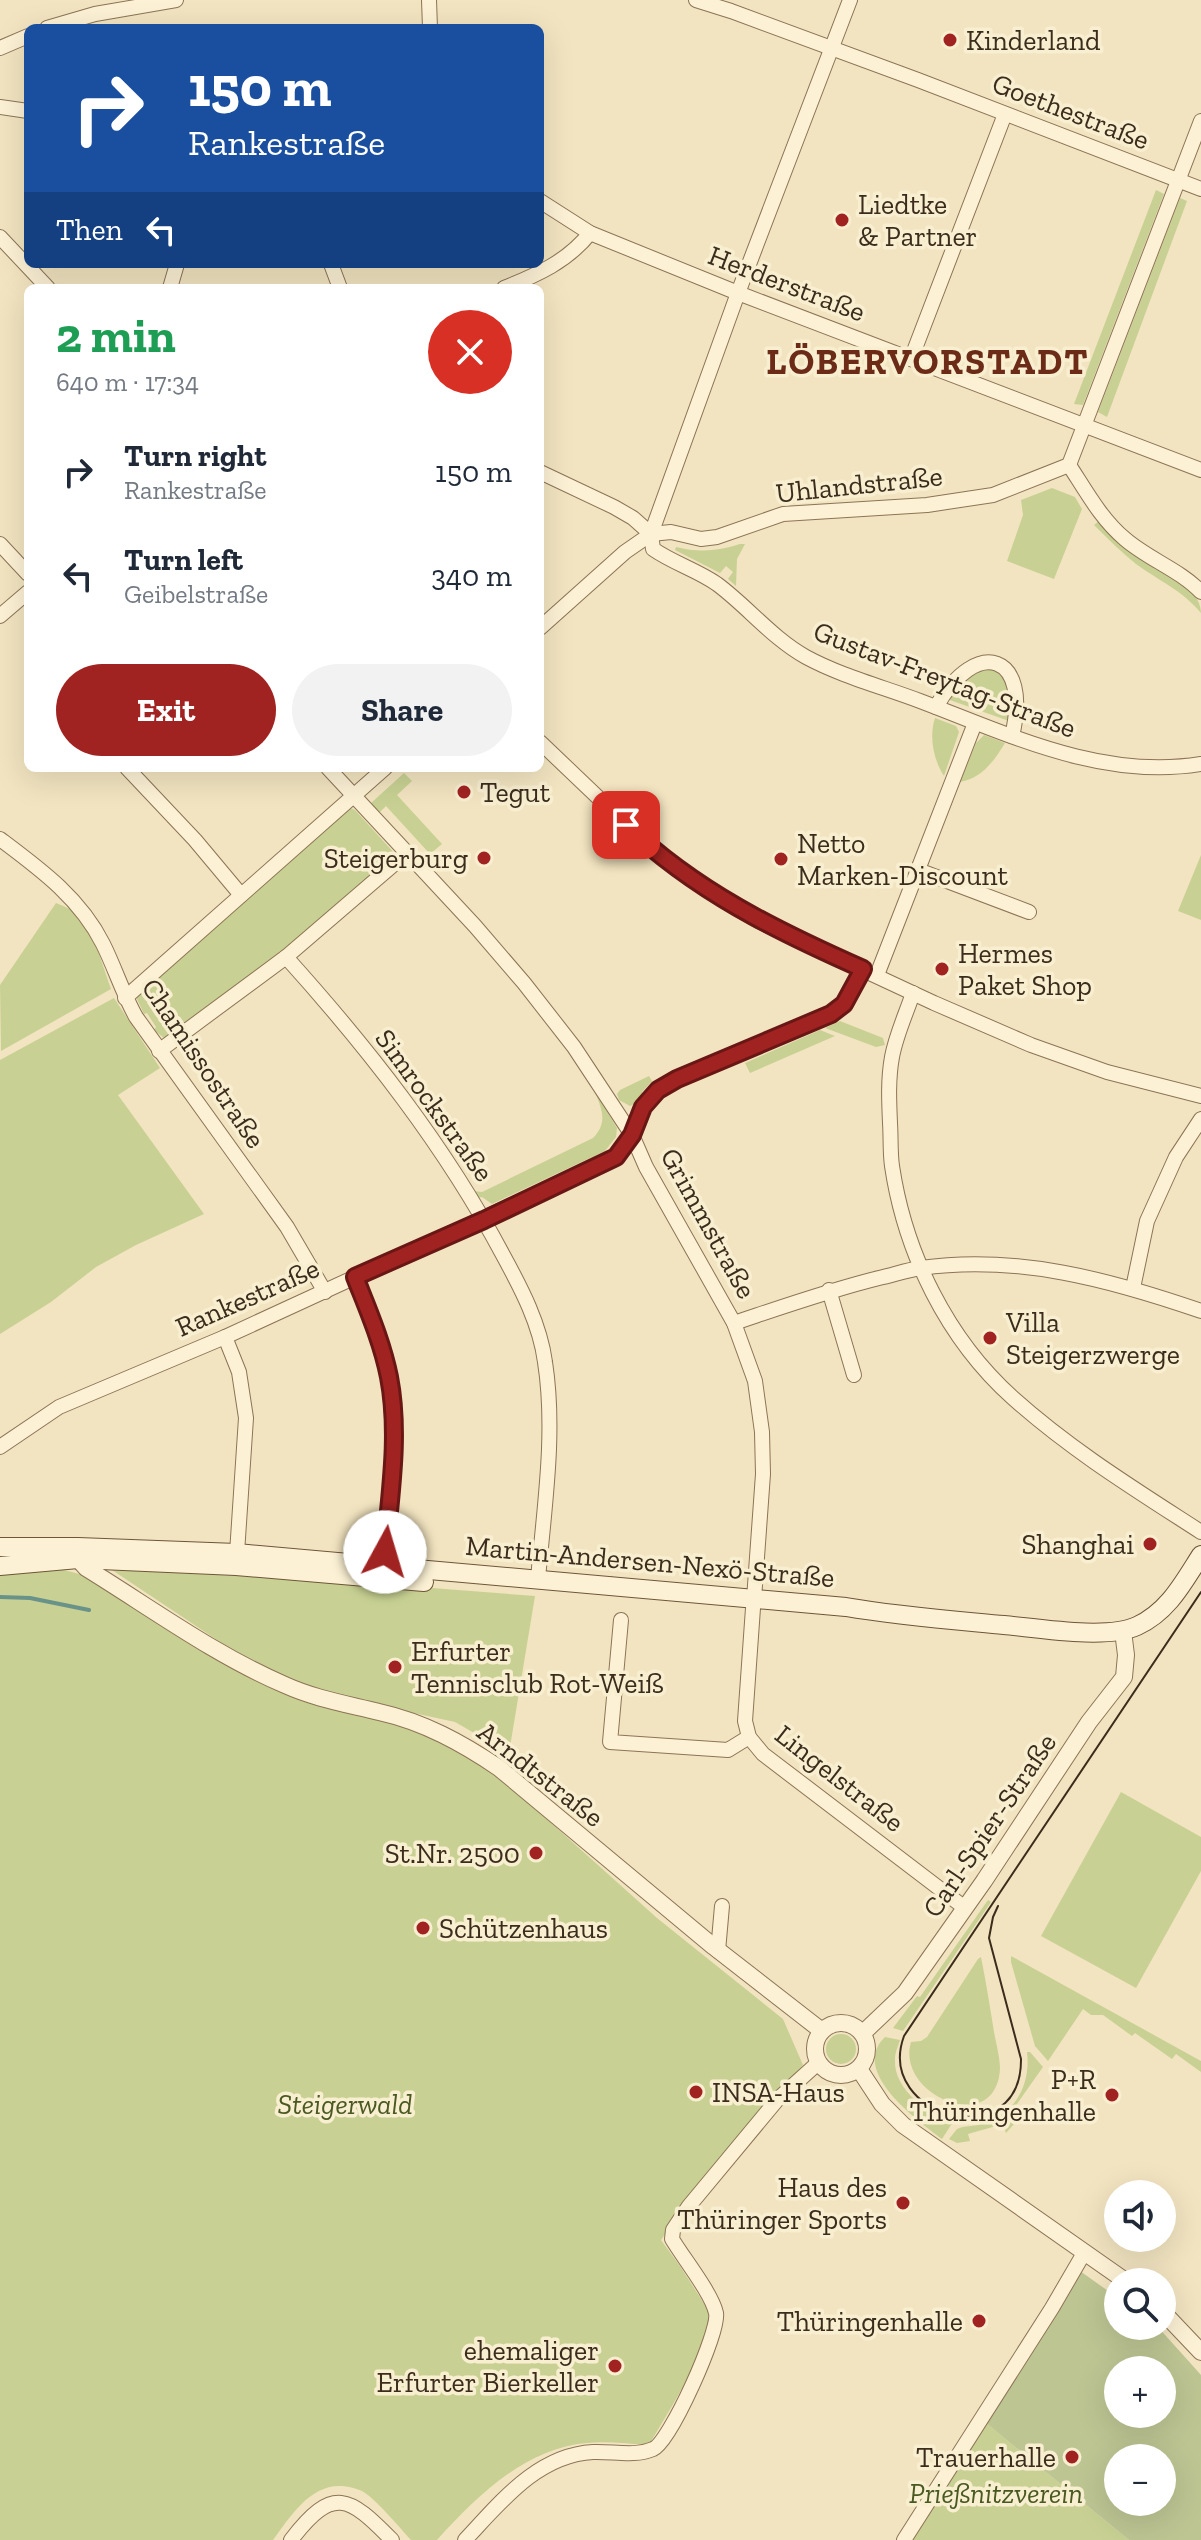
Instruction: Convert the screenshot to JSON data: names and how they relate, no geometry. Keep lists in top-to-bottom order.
{
  "streets": {
    "main road": ["Martin-Andersen-Nexö-Straße"],
    "street": [
      "Goethestraße",
      "Herderstraße",
      "Uhlandstraße",
      "Gustav-Freytag-Straße",
      "Chamissostraße",
      "Simrockstraße",
      "Grimmstraße",
      "Rankestraße",
      "Arndtstraße",
      "Lingelstraße",
      "Carl-Spier-Straße"
    ]
  },
  "crossings": [
    ["Uhlandstraße", "Gustav-Freytag-Straße"],
    ["Gustav-Freytag-Straße", "Rankestraße"],
    ["Chamissostraße", "Rankestraße"],
    ["Simrockstraße", "Rankestraße"],
    ["Simrockstraße", "Martin-Andersen-Nexö-Straße"],
    ["Grimmstraße", "Rankestraße"],
    ["Grimmstraße", "Martin-Andersen-Nexö-Straße"],
    ["Grimmstraße", "Lingelstraße"],
    ["Martin-Andersen-Nexö-Straße", "Arndtstraße"],
    ["Martin-Andersen-Nexö-Straße", "Lingelstraße"],
    ["Martin-Andersen-Nexö-Straße", "Carl-Spier-Straße"],
    ["Arndtstraße", "Carl-Spier-Straße"],
    ["Lingelstraße", "Carl-Spier-Straße"]
  ],
  "districts": ["LÖBERVORSTADT"],
  "parks": ["Steigerwald", "Prießnitzverein"],
  "places": [
    "Kinderland",
    "Liedtke & Partner",
    "Tegut",
    "Steigerburg",
    "Netto Marken-Discount",
    "Hermes Paket Shop",
    "Villa Steigerzwerge",
    "Shanghai",
    "Erfurter Tennisclub Rot-Weiß",
    "St.Nr. 2500",
    "Schützenhaus",
    "INSA-Haus",
    "P+R Thüringenhalle",
    "Haus des Thüringer Sports",
    "Thüringenhalle",
    "ehemaliger Erfurter Bierkeller",
    "Trauerhalle"
  ],
  "page": {
    "turn": ["150 m", "Rankestraße"],
    "then": "Then",
    "heading": ["2 min", "640 m · 17:34"],
    "list": [
      {
        "name": "Turn right",
        "note": "Rankestraße",
        "value": "150 m"
      },
      {
        "name": "Turn left",
        "note": "Geibelstraße",
        "value": "340 m"
      }
    ],
    "buttons": ["Exit", "Share"],
    "map_buttons": ["+", "−"]
  }
}
